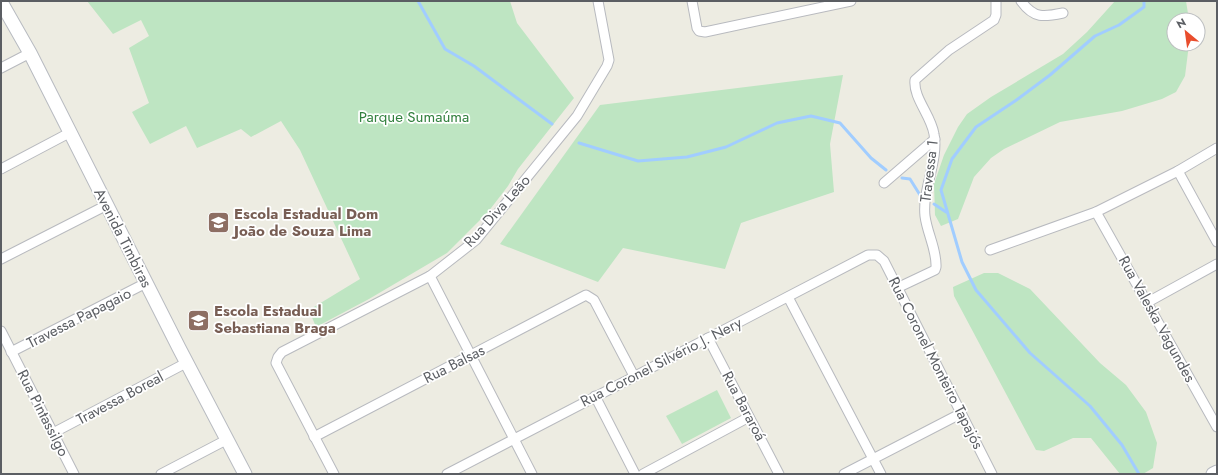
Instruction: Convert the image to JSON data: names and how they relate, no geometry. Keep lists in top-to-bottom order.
{
  "streets": {
    "street": [
      "Travessa 1",
      "Rua Diva Leão",
      "Avenida Timbiras",
      "Travessa Papagaio",
      "Rua Valeska Vagundes",
      "Rua Coronel Silvério J. Nery",
      "Rua Coronel Monteiro Tapajós",
      "Rua Balsas",
      "Travessa Boreal",
      "Rua Bararoá",
      "Rua Pintassilgo"
    ]
  },
  "crossings": [
    ["Travessa 1", "Rua Coronel Monteiro Tapajós"],
    ["Rua Diva Leão", "Rua Balsas"],
    ["Avenida Timbiras", "Travessa Papagaio"],
    ["Avenida Timbiras", "Travessa Boreal"],
    ["Travessa Papagaio", "Rua Pintassilgo"],
    ["Rua Coronel Silvério J. Nery", "Rua Coronel Monteiro Tapajós"],
    ["Rua Coronel Silvério J. Nery", "Rua Balsas"],
    ["Rua Coronel Silvério J. Nery", "Rua Bararoá"],
    ["Travessa Boreal", "Rua Pintassilgo"]
  ],
  "parks": ["Parque Sumaúma"],
  "places": {
    "school or university": ["Escola Estadual Dom João de Souza Lima", "Escola Estadual Sebastiana Braga"]
  },
  "north": "top left"
}
